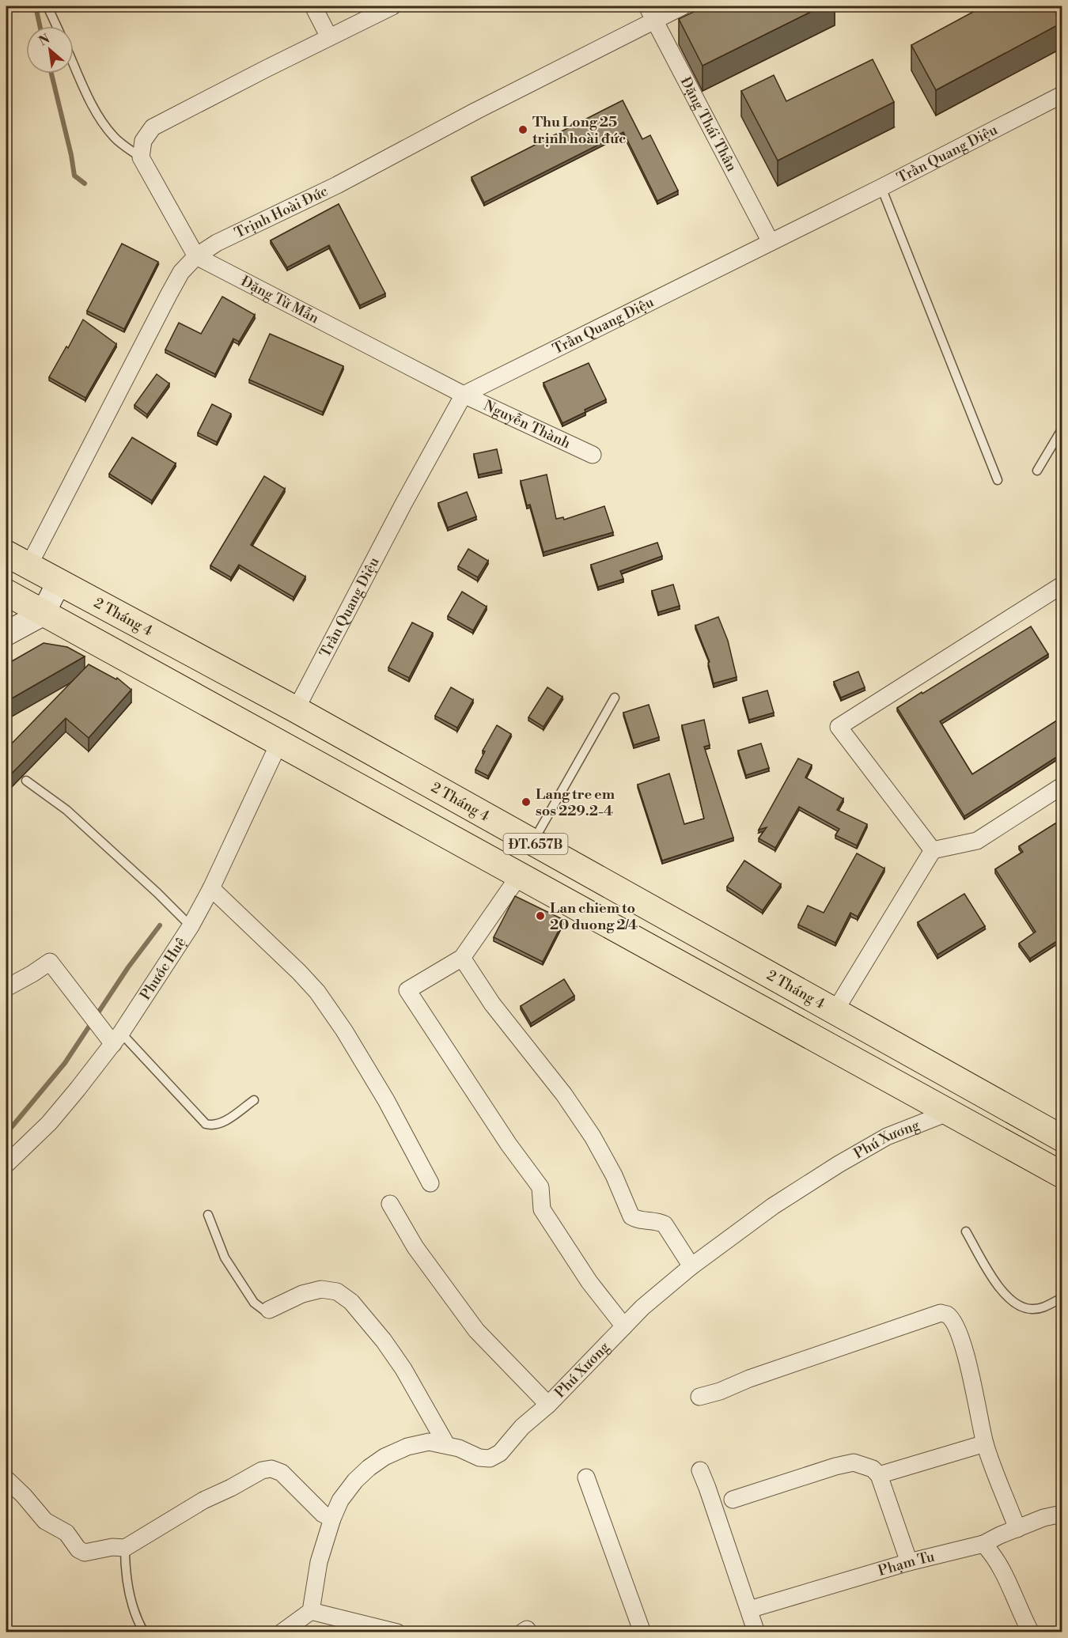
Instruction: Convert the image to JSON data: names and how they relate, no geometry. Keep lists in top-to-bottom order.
{
  "streets": {
    "main road": ["2 Tháng 4", "ĐT.657B"],
    "street": [
      "Đặng Thái Thân",
      "Trần Quang Diệu",
      "Trịnh Hoài Đức",
      "Đặng Tử Mẫn",
      "Nguyễn Thành",
      "Phước Huệ",
      "Phú Xương",
      "Phạm Tu"
    ]
  },
  "crossings": [
    ["Đặng Thái Thân", "Trần Quang Diệu"],
    ["Đặng Thái Thân", "Trịnh Hoài Đức"],
    ["Trần Quang Diệu", "Đặng Tử Mẫn"],
    ["Trần Quang Diệu", "Nguyễn Thành"],
    ["Trần Quang Diệu", "2 Tháng 4"],
    ["Trịnh Hoài Đức", "Đặng Tử Mẫn"],
    ["Trịnh Hoài Đức", "2 Tháng 4"],
    ["Đặng Tử Mẫn", "Nguyễn Thành"],
    ["ĐT.657B", "Phước Huệ"],
    ["ĐT.657B", "Phú Xương"]
  ],
  "places": ["Thu Long 25 trịnh hoài đức", "Lang tre em sos 229.2-4", "Lan chiem to 20 duong 2/4"],
  "north": "top left"
}
